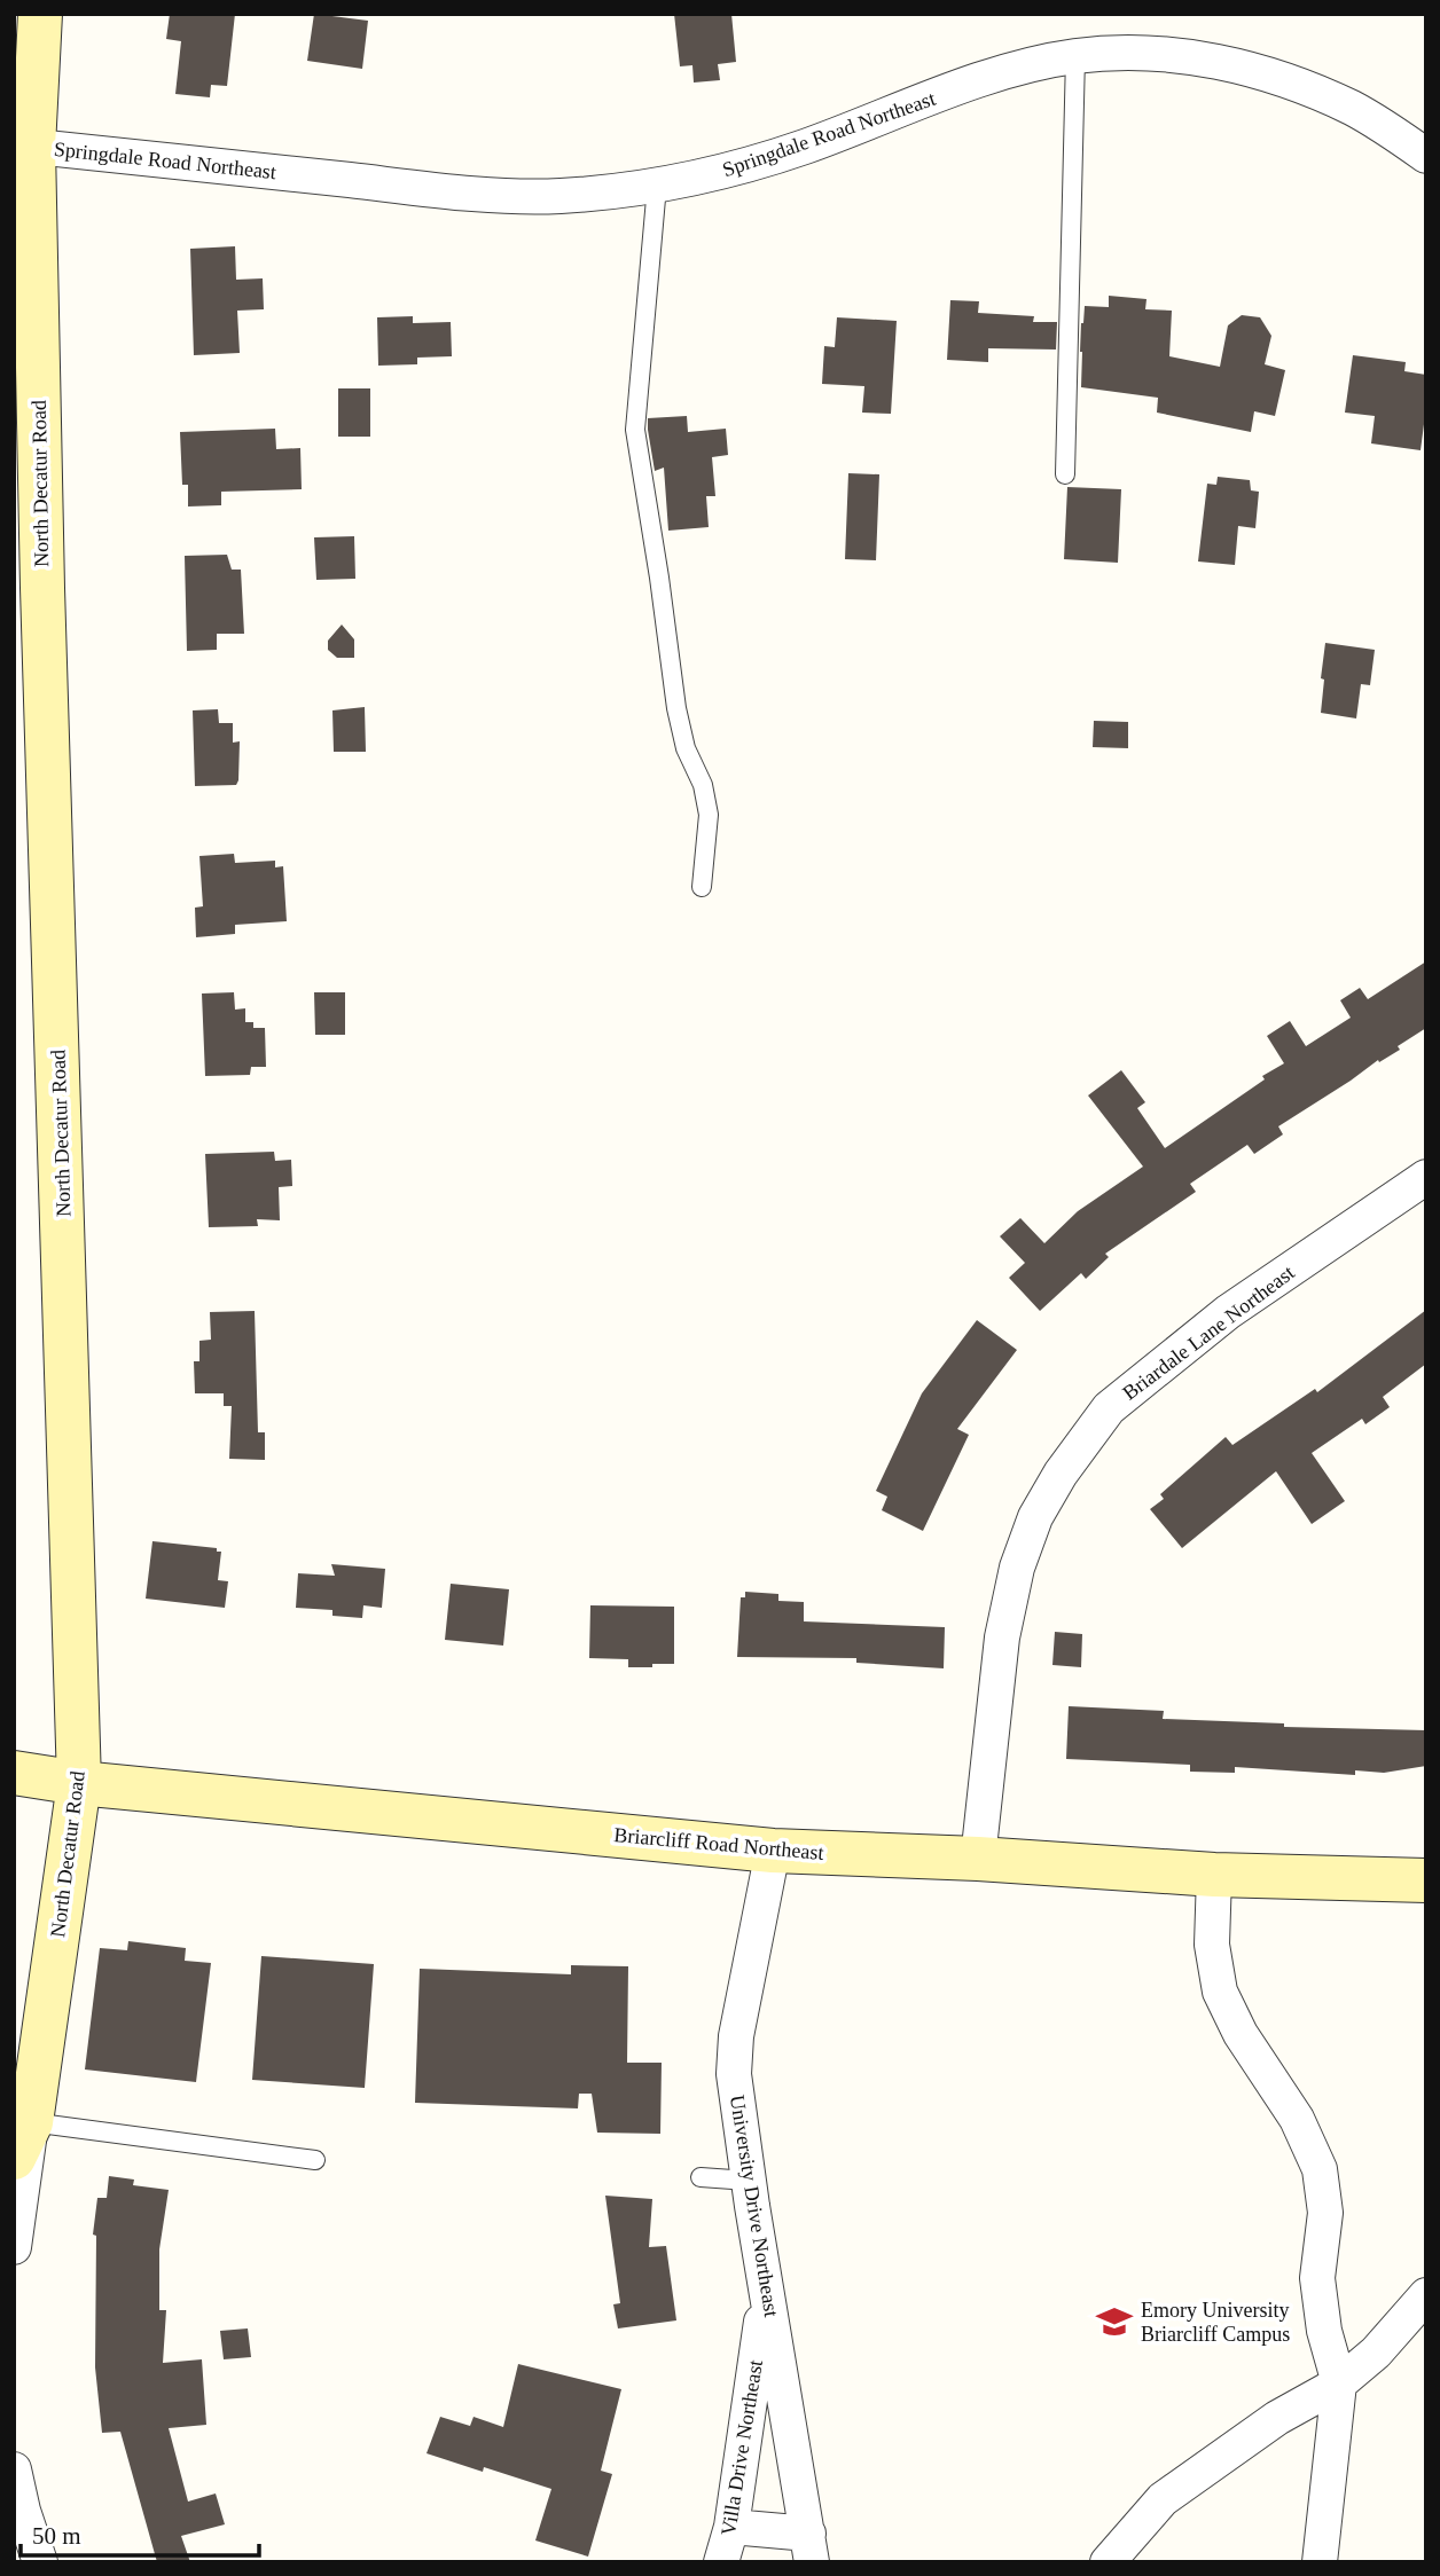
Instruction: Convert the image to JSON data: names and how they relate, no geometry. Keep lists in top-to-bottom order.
{
  "streets": {
    "main road": ["North Decatur Road", "Briarcliff Road Northeast"],
    "street": [
      "Springdale Road Northeast",
      "Briardale Lane Northeast",
      "University Drive Northeast",
      "Villa Drive Northeast"
    ]
  },
  "crossings": [
    ["Springdale Road Northeast", "North Decatur Road"],
    ["North Decatur Road", "Briarcliff Road Northeast"],
    ["Briardale Lane Northeast", "Briarcliff Road Northeast"],
    ["Briarcliff Road Northeast", "University Drive Northeast"],
    ["University Drive Northeast", "Villa Drive Northeast"]
  ],
  "places": {
    "school or university": ["Emory University Briarcliff Campus"]
  },
  "scale_bar": "50 m"
}
